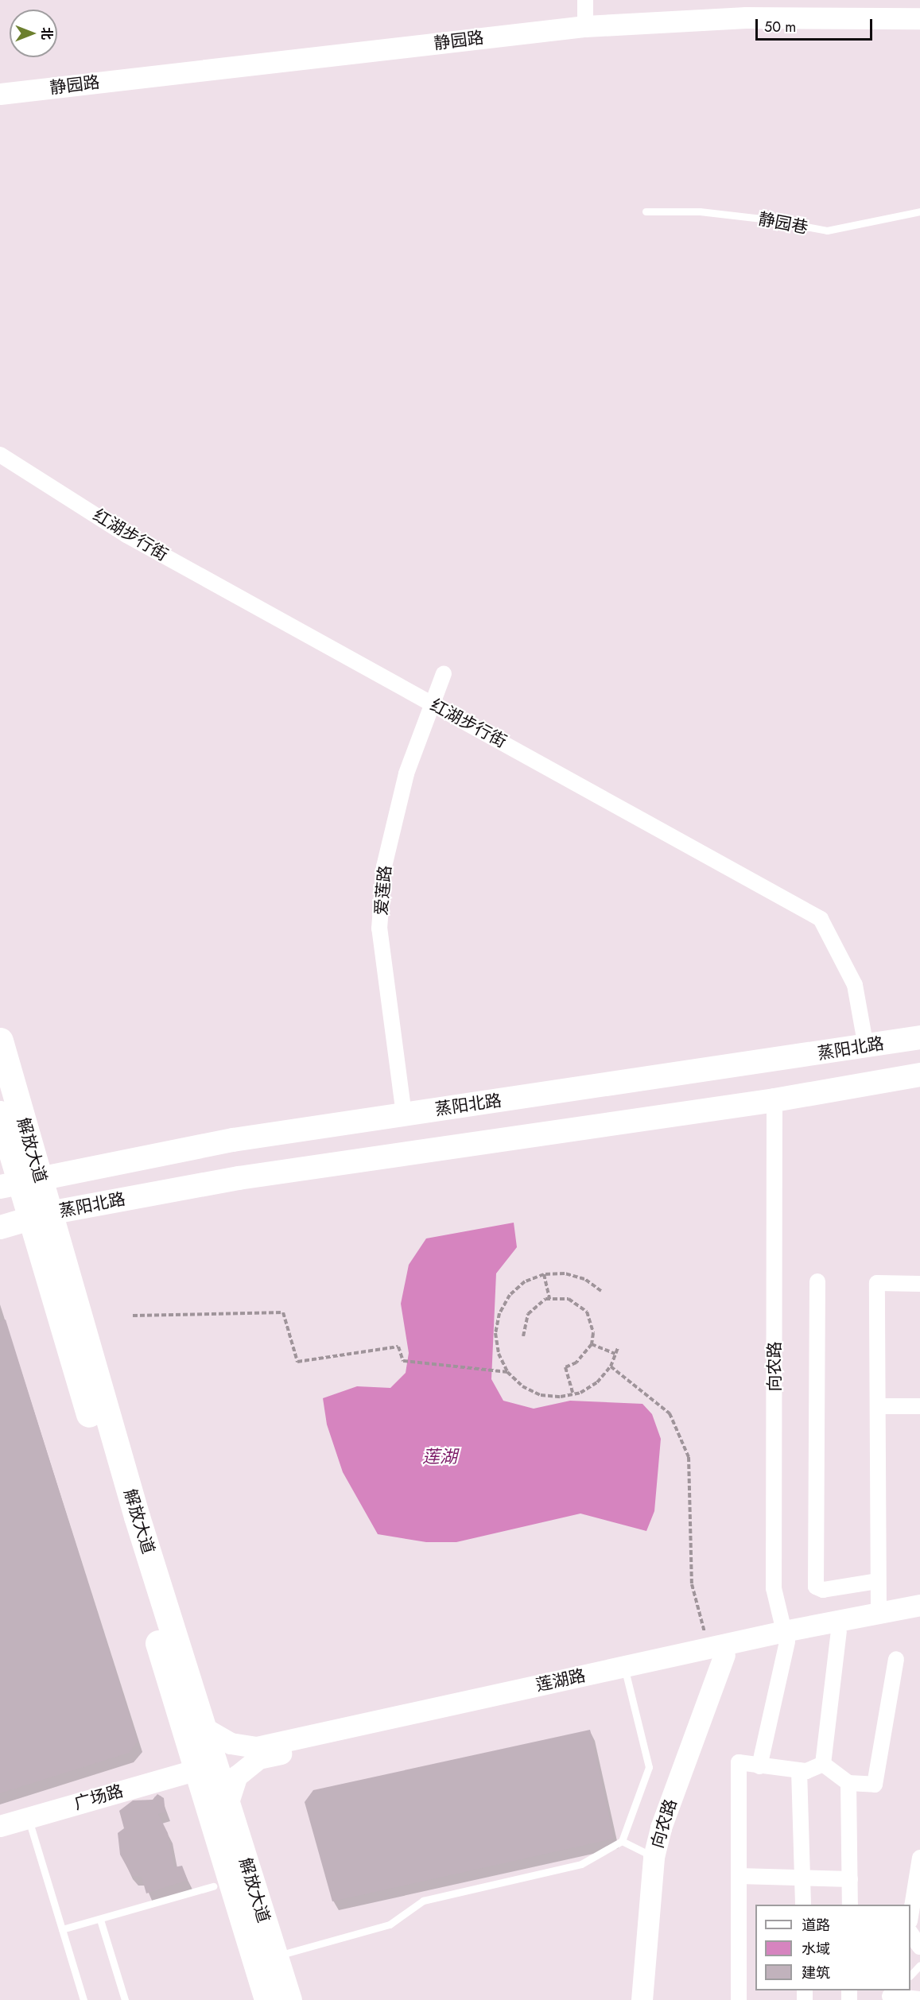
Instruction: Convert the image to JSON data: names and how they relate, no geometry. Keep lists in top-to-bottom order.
{
  "streets": {
    "highway": ["解放大道"],
    "main road": ["蒸阳北路"],
    "street": [
      "静园路",
      "红湖步行街",
      "爱莲路",
      "向农路",
      "莲湖路",
      "广场路"
    ],
    "lane": ["静园巷"]
  },
  "crossings": [
    ["红湖步行街", "爱莲路"],
    ["红湖步行街", "蒸阳北路"],
    ["爱莲路", "蒸阳北路"],
    ["蒸阳北路", "解放大道"],
    ["蒸阳北路", "向农路"],
    ["解放大道", "莲湖路"],
    ["解放大道", "广场路"],
    ["向农路", "莲湖路"]
  ],
  "water": ["莲湖"],
  "legend": ["道路", "水域", "建筑"],
  "scale_bar": "50 m",
  "north": "right"
}
